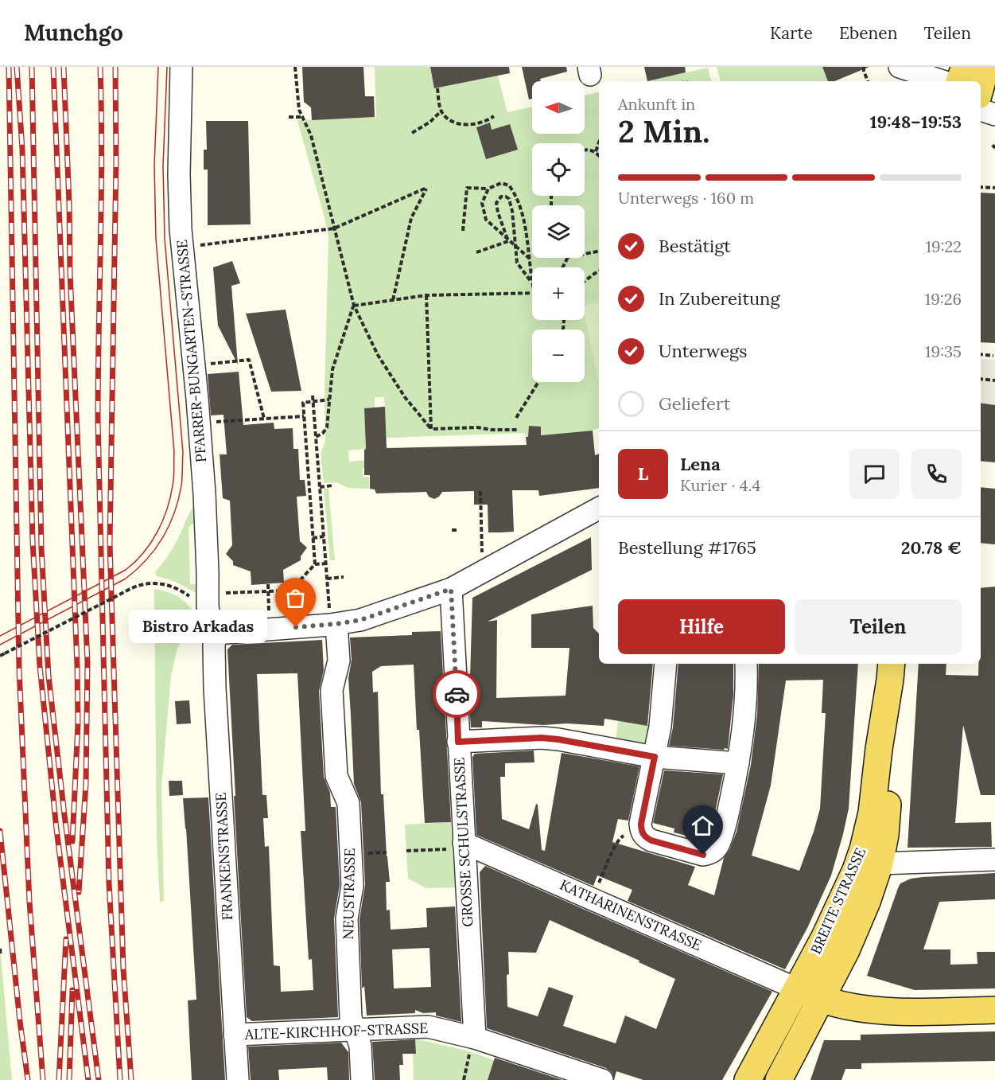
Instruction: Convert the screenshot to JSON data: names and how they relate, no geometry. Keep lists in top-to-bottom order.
{
  "streets": {
    "main road": ["BREITE STRASSE"],
    "street": [
      "PFARRER-BUNGARTEN-STRASSE",
      "GROSSE SCHULSTRASSE",
      "FRANKENSTRASSE",
      "NEUSTRASSE",
      "KATHARINENSTRASSE",
      "ALTE-KIRCHHOF-STRASSE"
    ]
  },
  "crossings": [
    ["PFARRER-BUNGARTEN-STRASSE", "FRANKENSTRASSE"],
    ["GROSSE SCHULSTRASSE", "KATHARINENSTRASSE"],
    ["GROSSE SCHULSTRASSE", "ALTE-KIRCHHOF-STRASSE"],
    ["FRANKENSTRASSE", "ALTE-KIRCHHOF-STRASSE"],
    ["NEUSTRASSE", "ALTE-KIRCHHOF-STRASSE"],
    ["BREITE STRASSE", "KATHARINENSTRASSE"]
  ],
  "places": ["Bistro Arkadas"],
  "north": "left",
  "page": {
    "header": "Munchgo",
    "nav": ["Karte", "Ebenen", "Teilen"],
    "map_buttons": ["+", "−"],
    "heading": ["2 Min.", "Ankunft in", "19:48–19:53"],
    "panel": [
      "Lena",
      "Kurier · 4.4",
      "Bestellung #1765",
      "20.78 €"
    ],
    "bar": "Unterwegs · 160 m",
    "list": [
      ["Bestätigt", "19:22"],
      ["In Zubereitung", "19:26"],
      ["Unterwegs", "19:35"],
      "Geliefert"
    ],
    "round": "L",
    "buttons": ["Hilfe", "Teilen"],
    "bubble": "Bistro Arkadas"
  }
}
